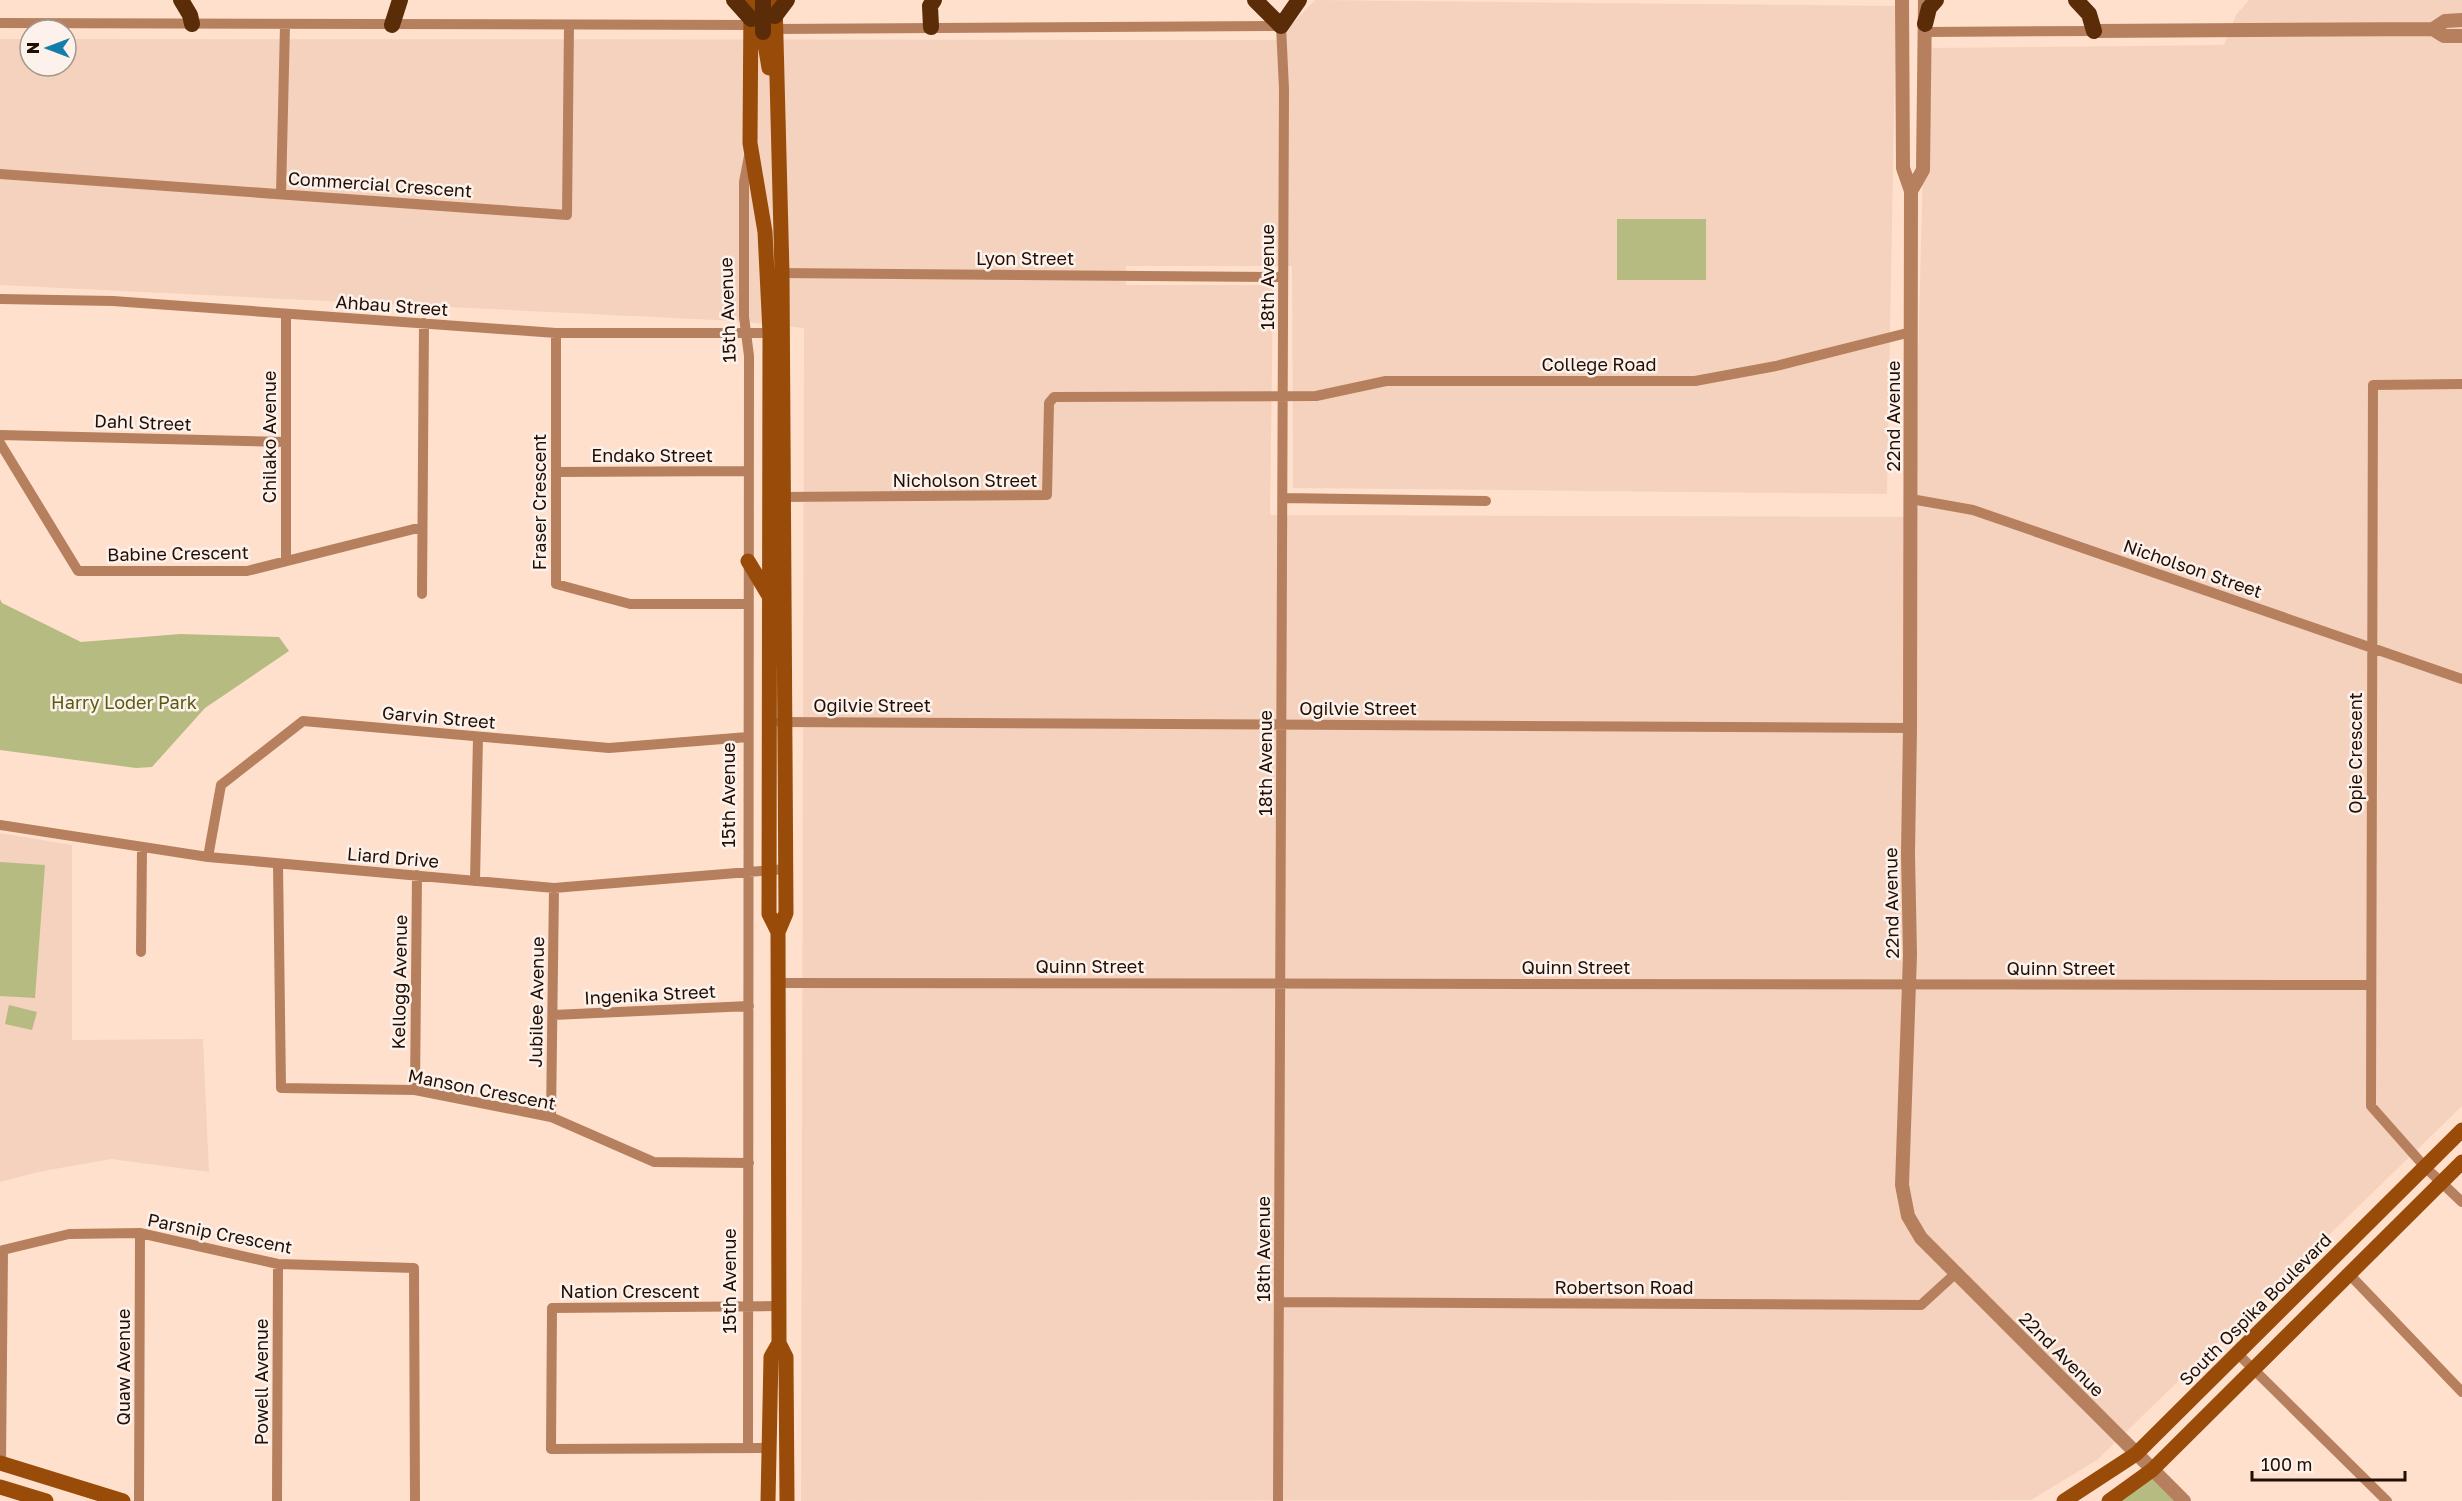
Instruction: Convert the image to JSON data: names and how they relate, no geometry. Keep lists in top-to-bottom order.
{
  "streets": {
    "main road": ["15th Avenue", "South Ospika Boulevard"],
    "street": [
      "Commercial Crescent",
      "Lyon Street",
      "18th Avenue",
      "Ahbau Street",
      "College Road",
      "22nd Avenue",
      "Dahl Street",
      "Chilako Avenue",
      "Endako Street",
      "Nicholson Street",
      "Fraser Crescent",
      "Babine Crescent",
      "Ogilvie Street",
      "Garvin Street",
      "Opie Crescent",
      "Liard Drive",
      "Quinn Street",
      "Kellogg Avenue",
      "Ingenika Street",
      "Jubilee Avenue",
      "Manson Crescent",
      "Parsnip Crescent",
      "Robertson Road",
      "Nation Crescent",
      "Quaw Avenue",
      "Powell Avenue"
    ]
  },
  "crossings": [
    ["Lyon Street", "18th Avenue"],
    ["Lyon Street", "15th Avenue"],
    ["18th Avenue", "College Road"],
    ["18th Avenue", "Nicholson Street"],
    ["18th Avenue", "Ogilvie Street"],
    ["18th Avenue", "Quinn Street"],
    ["18th Avenue", "Robertson Road"],
    ["Ahbau Street", "15th Avenue"],
    ["Ahbau Street", "Chilako Avenue"],
    ["Ahbau Street", "Fraser Crescent"],
    ["15th Avenue", "Endako Street"],
    ["15th Avenue", "Nicholson Street"],
    ["15th Avenue", "Fraser Crescent"],
    ["15th Avenue", "Ogilvie Street"],
    ["15th Avenue", "Garvin Street"],
    ["15th Avenue", "Liard Drive"],
    ["15th Avenue", "Quinn Street"],
    ["15th Avenue", "Ingenika Street"],
    ["15th Avenue", "Manson Crescent"],
    ["15th Avenue", "Nation Crescent"],
    ["College Road", "22nd Avenue"],
    ["College Road", "Nicholson Street"],
    ["22nd Avenue", "Nicholson Street"],
    ["22nd Avenue", "Ogilvie Street"],
    ["22nd Avenue", "Quinn Street"],
    ["22nd Avenue", "Robertson Road"],
    ["22nd Avenue", "South Ospika Boulevard"],
    ["Dahl Street", "Chilako Avenue"],
    ["Chilako Avenue", "Babine Crescent"],
    ["Endako Street", "Fraser Crescent"],
    ["Nicholson Street", "Opie Crescent"],
    ["Garvin Street", "Liard Drive"],
    ["Opie Crescent", "Quinn Street"],
    ["Opie Crescent", "South Ospika Boulevard"],
    ["Liard Drive", "Kellogg Avenue"],
    ["Liard Drive", "Jubilee Avenue"],
    ["Liard Drive", "Manson Crescent"],
    ["Kellogg Avenue", "Manson Crescent"],
    ["Ingenika Street", "Jubilee Avenue"],
    ["Jubilee Avenue", "Manson Crescent"],
    ["Parsnip Crescent", "Quaw Avenue"],
    ["Parsnip Crescent", "Powell Avenue"]
  ],
  "parks": ["Harry Loder Park"],
  "scale_bar": "100 m",
  "north": "left"
}
